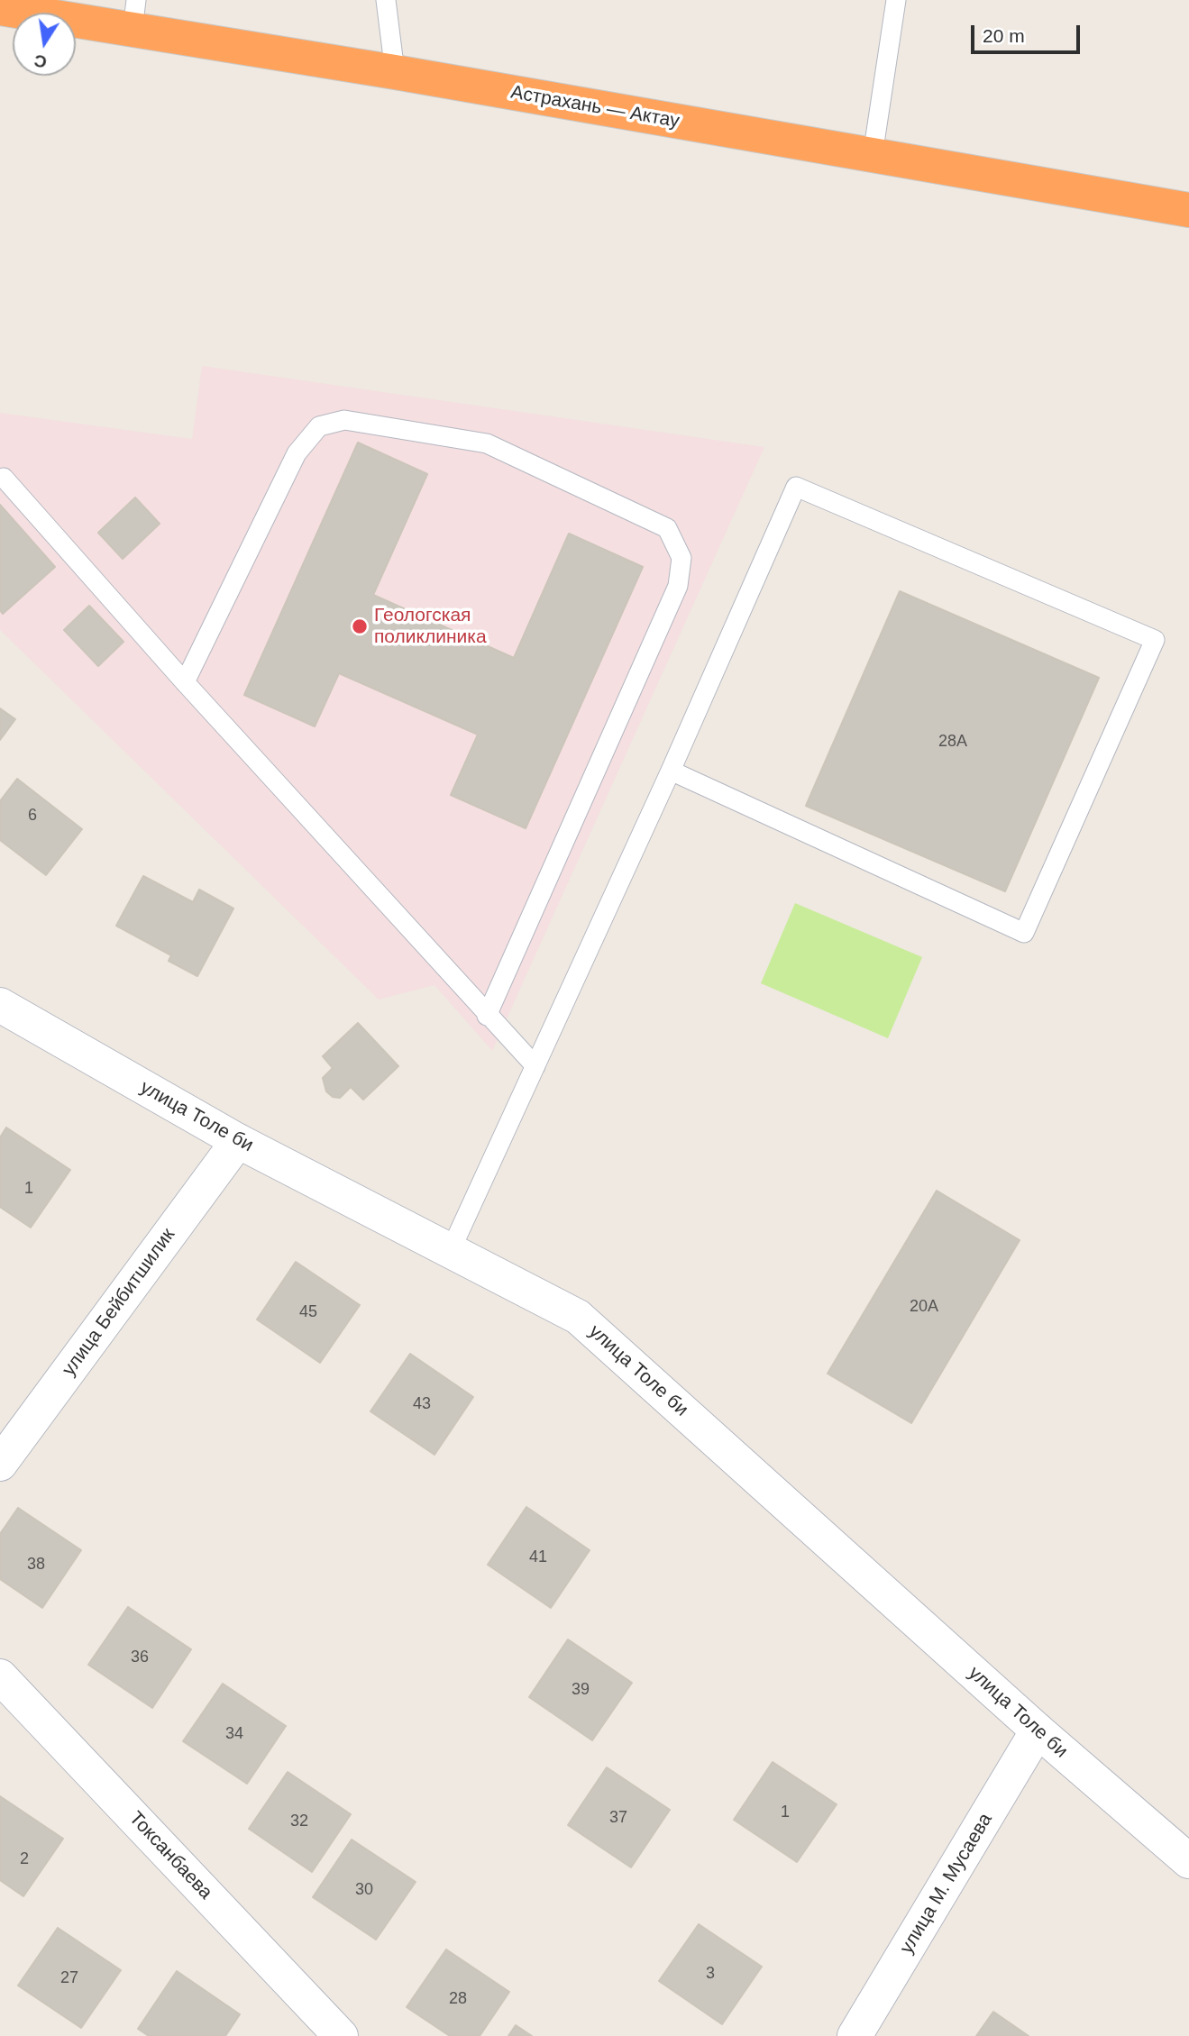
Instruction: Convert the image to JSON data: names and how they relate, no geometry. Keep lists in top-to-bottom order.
{
  "streets": {
    "highway": ["Астрахань — Актау"],
    "street": [
      "улица Толе би",
      "улица Бейбитшилик",
      "Токсанбаева",
      "улица М. Мусаева"
    ]
  },
  "crossings": [
    ["улица Толе би", "улица Бейбитшилик"],
    ["улица Толе би", "улица М. Мусаева"]
  ],
  "places": ["Геологская поликлиника"],
  "house_numbers": [
    "28А",
    "6",
    "1",
    "20А",
    "45",
    "43",
    "41",
    "38",
    "36",
    "39",
    "34",
    "1",
    "37",
    "32",
    "2",
    "30",
    "3",
    "27",
    "28"
  ],
  "scale_bar": "20 m",
  "north": "bottom"
}
